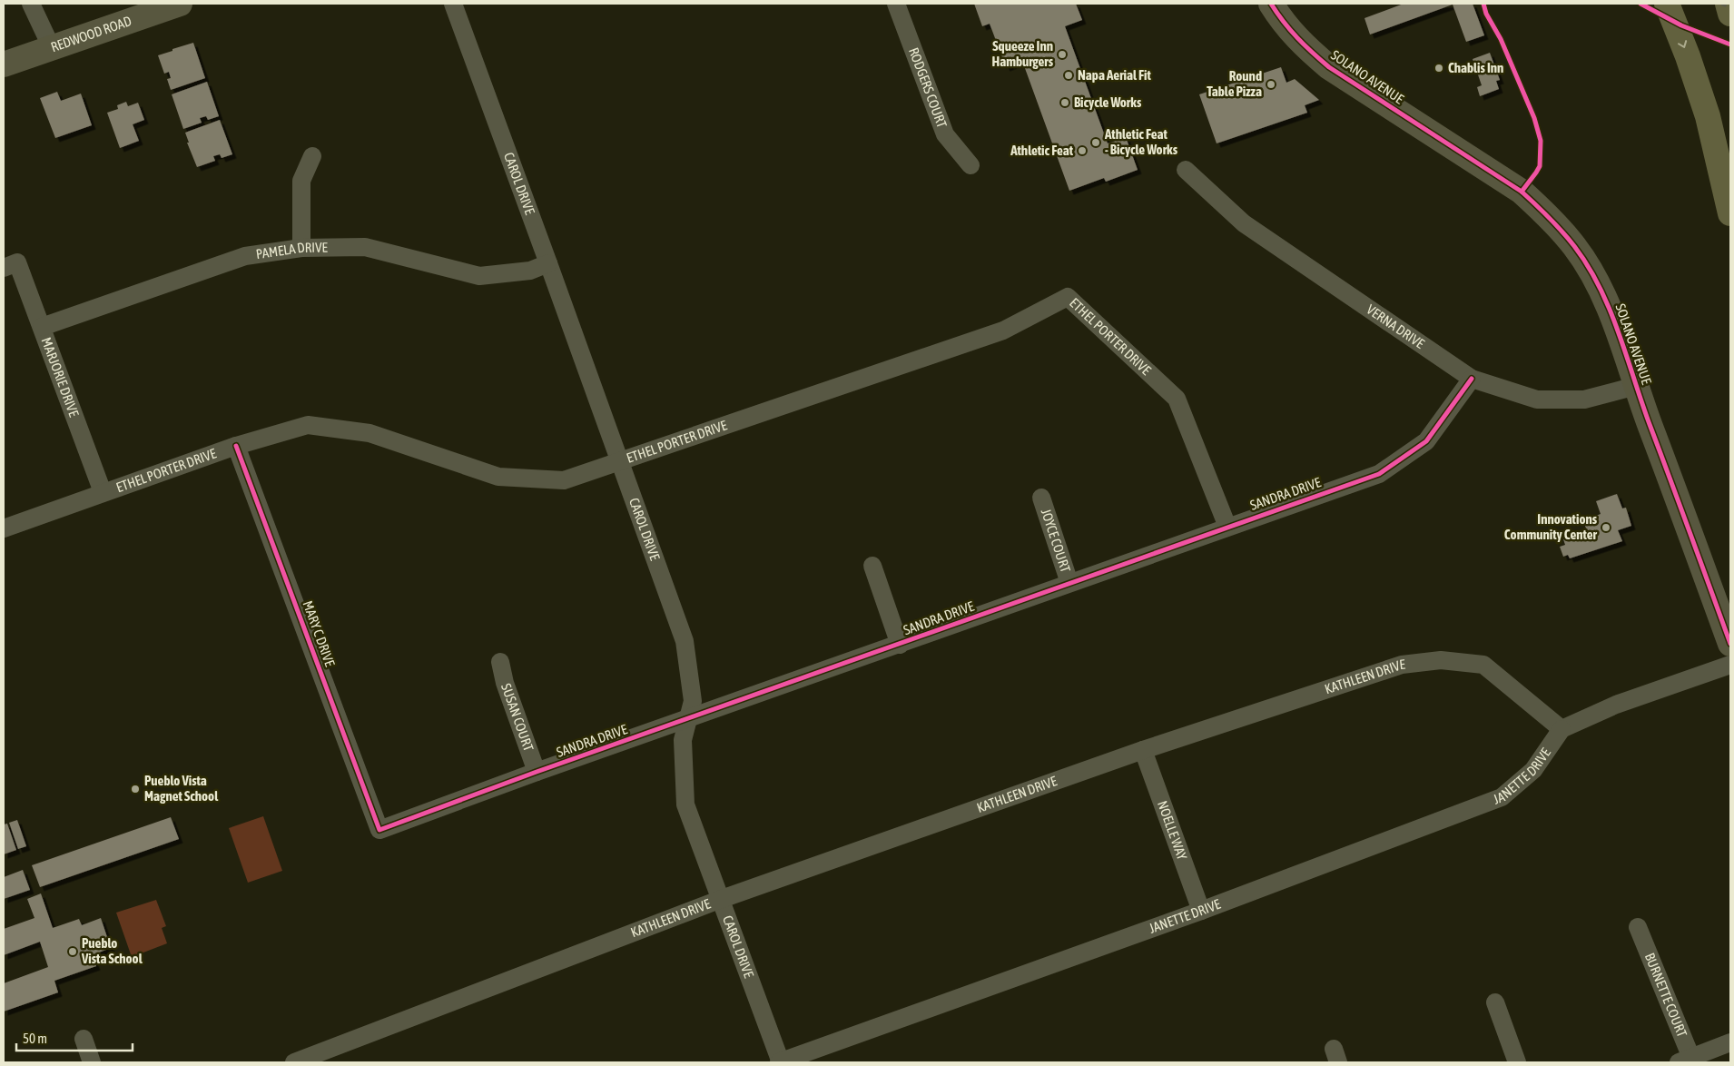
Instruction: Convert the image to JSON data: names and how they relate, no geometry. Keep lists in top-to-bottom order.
{
  "streets": {
    "street": [
      "REDWOOD ROAD",
      "SOLANO AVENUE",
      "RODGERS COURT",
      "CAROL DRIVE",
      "PAMELA DRIVE",
      "VERNA DRIVE",
      "ETHEL PORTER DRIVE",
      "MARJORIE DRIVE",
      "SANDRA DRIVE",
      "JOYCE COURT",
      "MARY C DRIVE",
      "KATHLEEN DRIVE",
      "SUSAN COURT",
      "JANETTE DRIVE",
      "NOELLE WAY",
      "BURNETTE COURT"
    ]
  },
  "crossings": [
    ["SOLANO AVENUE", "VERNA DRIVE"],
    ["CAROL DRIVE", "PAMELA DRIVE"],
    ["CAROL DRIVE", "ETHEL PORTER DRIVE"],
    ["CAROL DRIVE", "SANDRA DRIVE"],
    ["CAROL DRIVE", "KATHLEEN DRIVE"],
    ["CAROL DRIVE", "JANETTE DRIVE"],
    ["PAMELA DRIVE", "MARJORIE DRIVE"],
    ["VERNA DRIVE", "SANDRA DRIVE"],
    ["ETHEL PORTER DRIVE", "MARJORIE DRIVE"],
    ["ETHEL PORTER DRIVE", "SANDRA DRIVE"],
    ["ETHEL PORTER DRIVE", "MARY C DRIVE"],
    ["SANDRA DRIVE", "JOYCE COURT"],
    ["SANDRA DRIVE", "MARY C DRIVE"],
    ["SANDRA DRIVE", "SUSAN COURT"],
    ["KATHLEEN DRIVE", "JANETTE DRIVE"],
    ["KATHLEEN DRIVE", "NOELLE WAY"],
    ["JANETTE DRIVE", "NOELLE WAY"]
  ],
  "places": [
    "Squeeze Inn Hamburgers",
    "Chablis Inn",
    "Napa Aerial Fit",
    "Round Table Pizza",
    "Bicycle Works",
    "Athletic Feat - Bicycle Works",
    "Athletic Feat",
    "Innovations Community Center",
    "Pueblo Vista Magnet School",
    "Pueblo Vista School"
  ],
  "scale_bar": "50 m"
}
